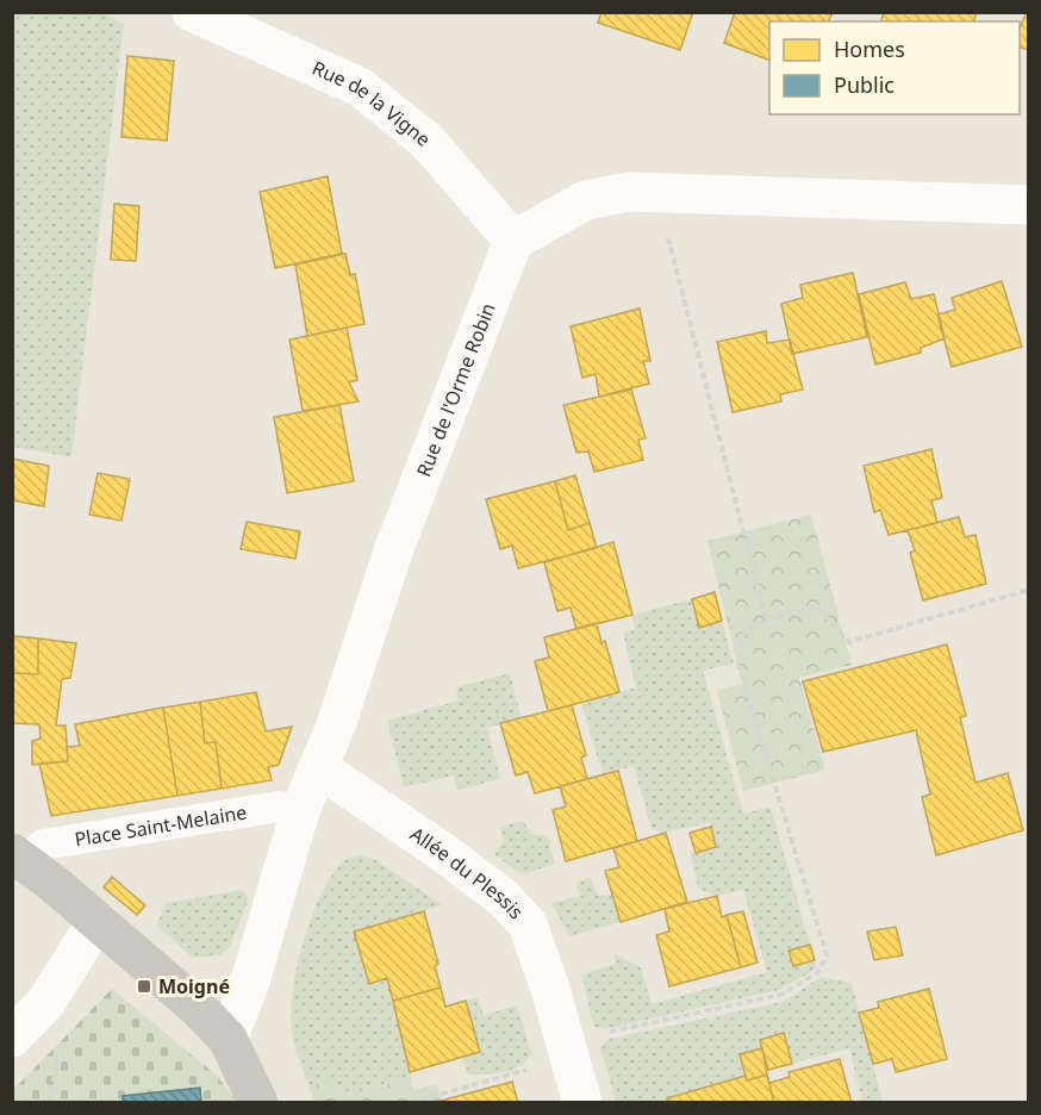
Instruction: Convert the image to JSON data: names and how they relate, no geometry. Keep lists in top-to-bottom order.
{
  "streets": {
    "street": ["Rue de la Vigne", "Rue de l'Orme Robin", "Allée du Plessis"],
    "lane": ["Place Saint-Melaine"]
  },
  "crossings": [
    ["Rue de la Vigne", "Rue de l'Orme Robin"],
    ["Rue de l'Orme Robin", "Place Saint-Melaine"],
    ["Rue de l'Orme Robin", "Allée du Plessis"]
  ],
  "places": {
    "transit": ["Moigné"]
  },
  "legend": ["Homes", "Public"]
}
